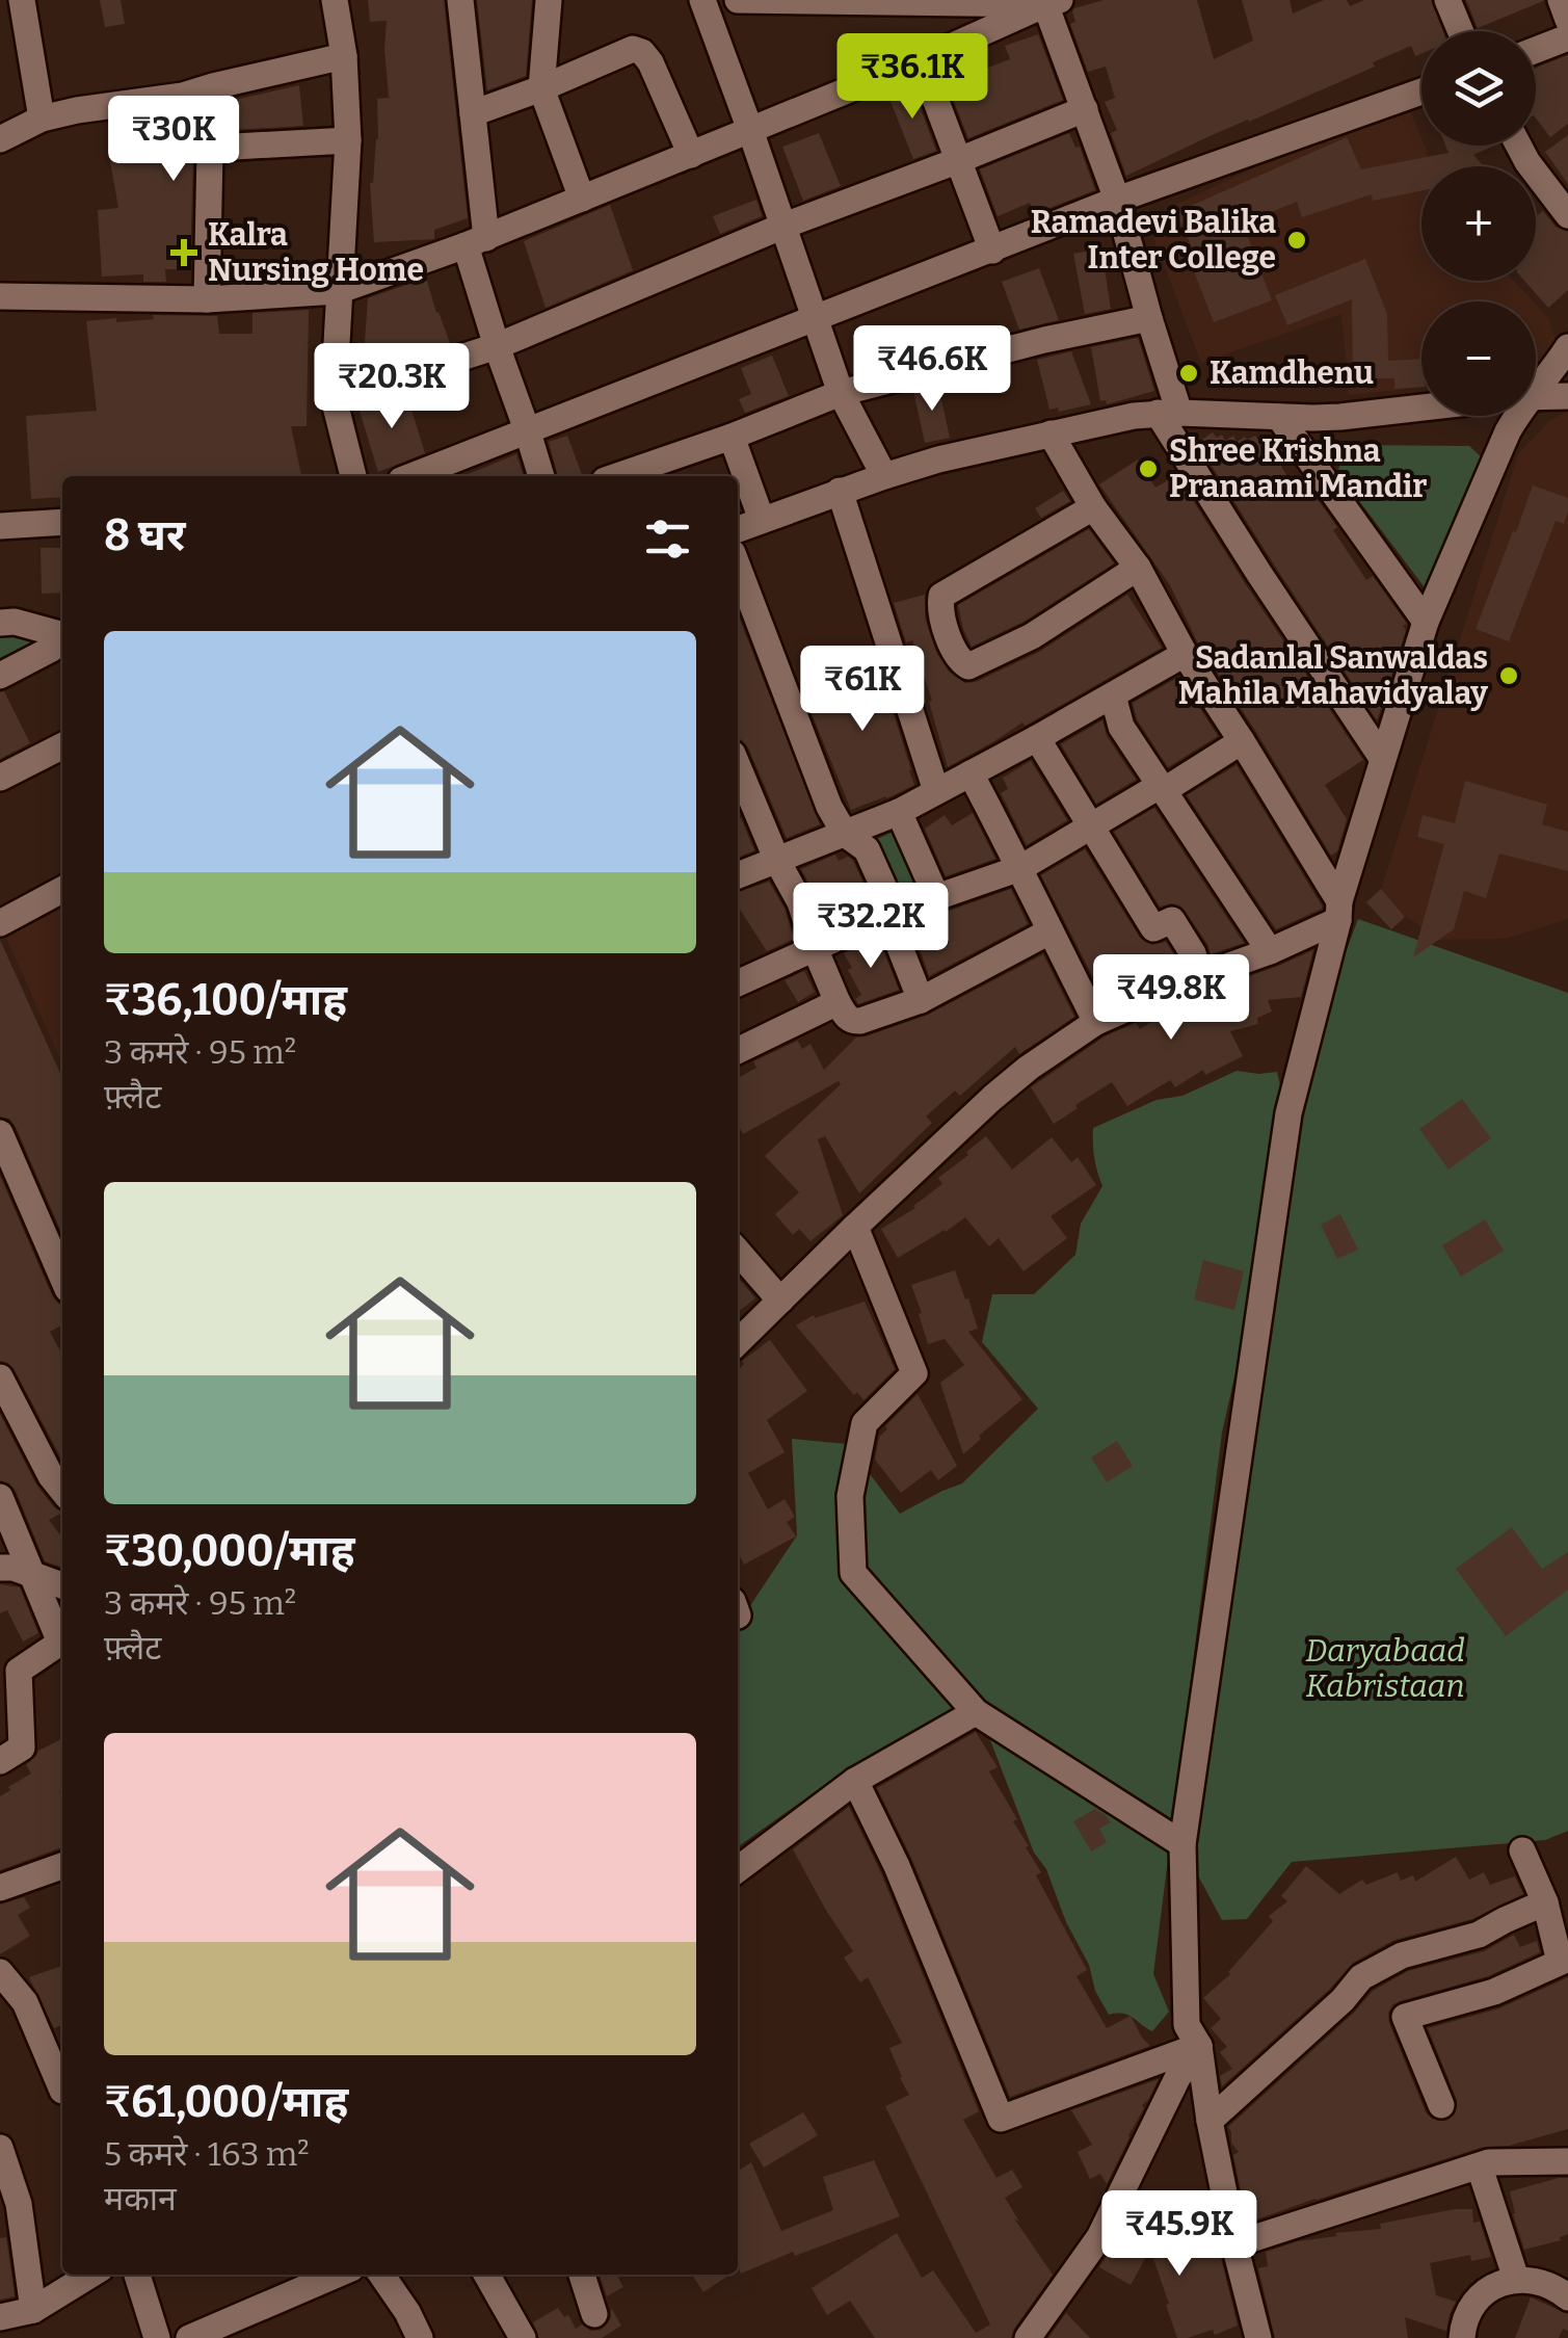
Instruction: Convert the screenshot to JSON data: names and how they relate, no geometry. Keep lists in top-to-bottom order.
{
  "parks": ["Daryabaad Kabristaan"],
  "places": {
    "other": [
      "Ramadevi Balika Inter College",
      "Kamdhenu",
      "Shree Krishna Pranaami Mandir",
      "Sadanlal Sanwaldas Mahila Mahavidyalay"
    ],
    "health": ["Kalra Nursing Home"]
  },
  "page": {
    "map_buttons": ["+", "−"],
    "price": [
      "₹36.1K",
      "₹30K",
      "₹46.6K",
      "₹20.3K",
      "₹61K",
      "₹32.2K",
      "₹49.8K",
      "₹45.9K"
    ],
    "heading": "8 घर",
    "list": [
      {
        "name": "₹36,100/माह",
        "note": "3 कमरे · 95 m² · फ़्लैट"
      },
      {
        "name": "₹30,000/माह",
        "note": "3 कमरे · 95 m² · फ़्लैट"
      },
      {
        "name": "₹61,000/माह",
        "note": "5 कमरे · 163 m² · मकान"
      }
    ]
  }
}
